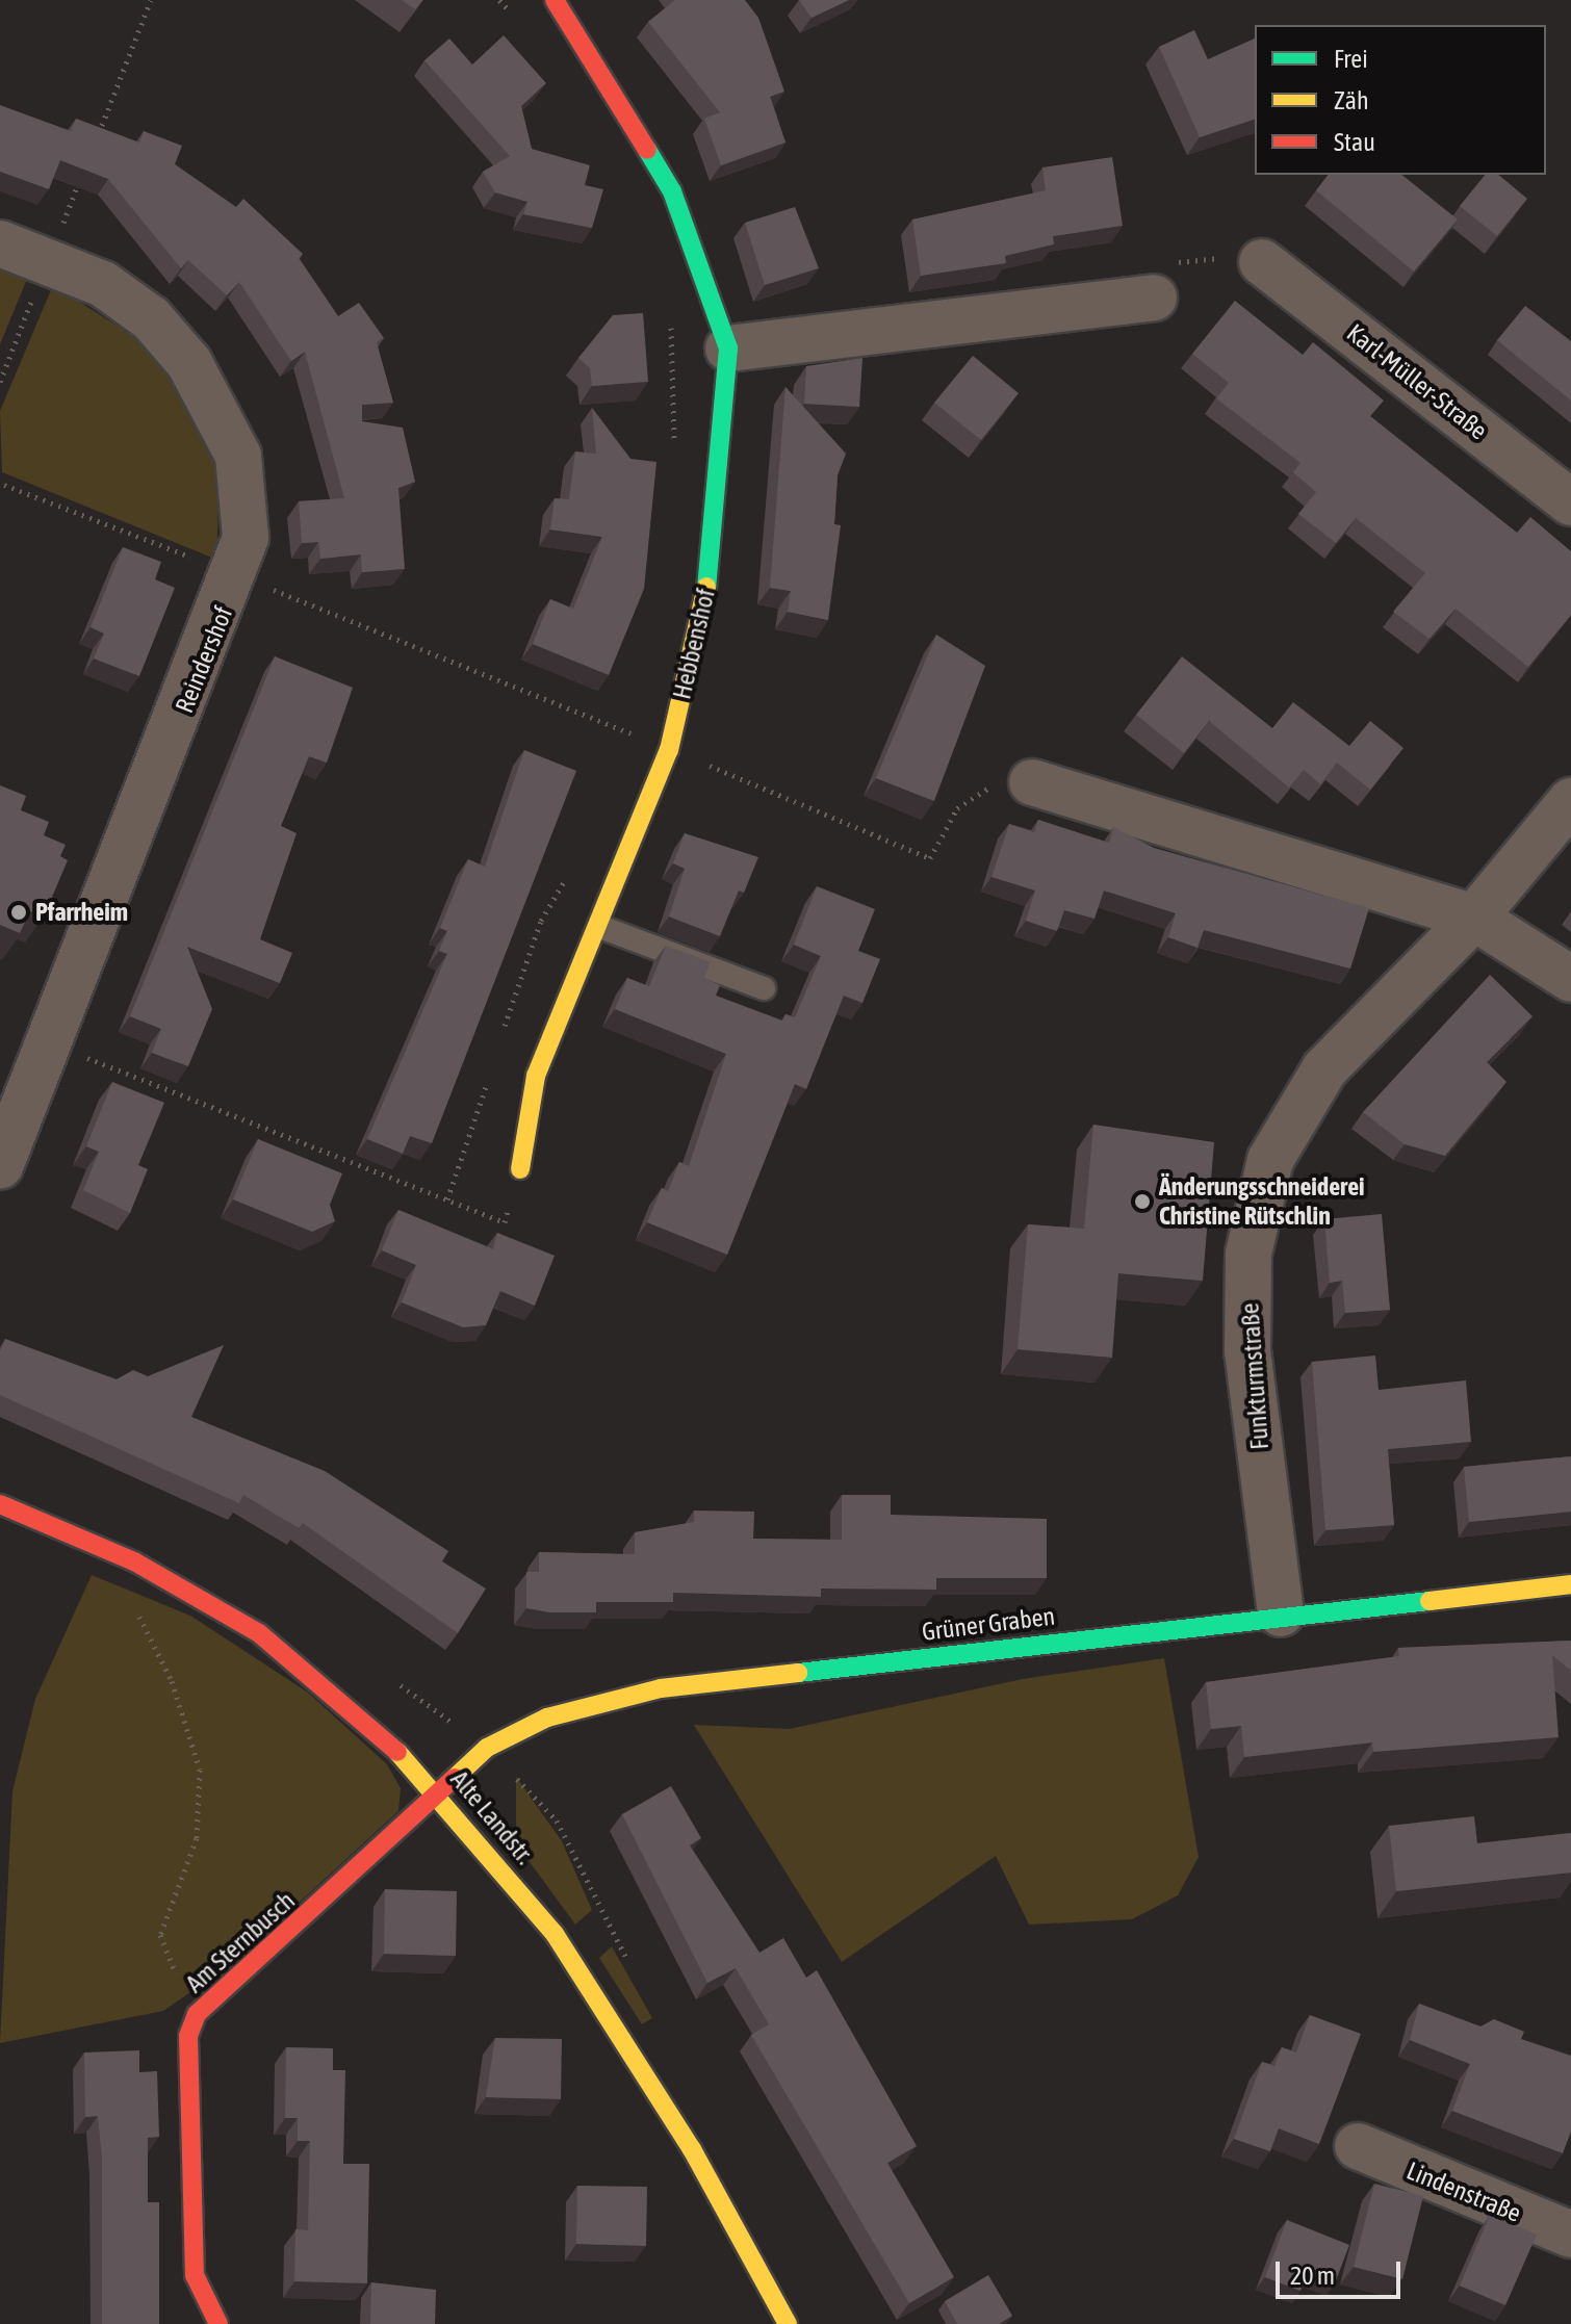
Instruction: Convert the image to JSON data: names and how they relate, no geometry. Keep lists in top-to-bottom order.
{
  "streets": {
    "street": [
      "Karl-Müller-Straße",
      "Hebbenshof",
      "Reindershof",
      "Funkturmstraße",
      "Grüner Graben",
      "Alte Landstr.",
      "Am Sternbusch",
      "Lindenstraße"
    ]
  },
  "crossings": [
    ["Funkturmstraße", "Grüner Graben"],
    ["Grüner Graben", "Alte Landstr."],
    ["Grüner Graben", "Am Sternbusch"],
    ["Alte Landstr.", "Am Sternbusch"]
  ],
  "places": ["Pfarrheim", "Änderungsschneiderei Christine Rütschlin"],
  "legend": ["Frei", "Zäh", "Stau"],
  "scale_bar": "20 m"
}
